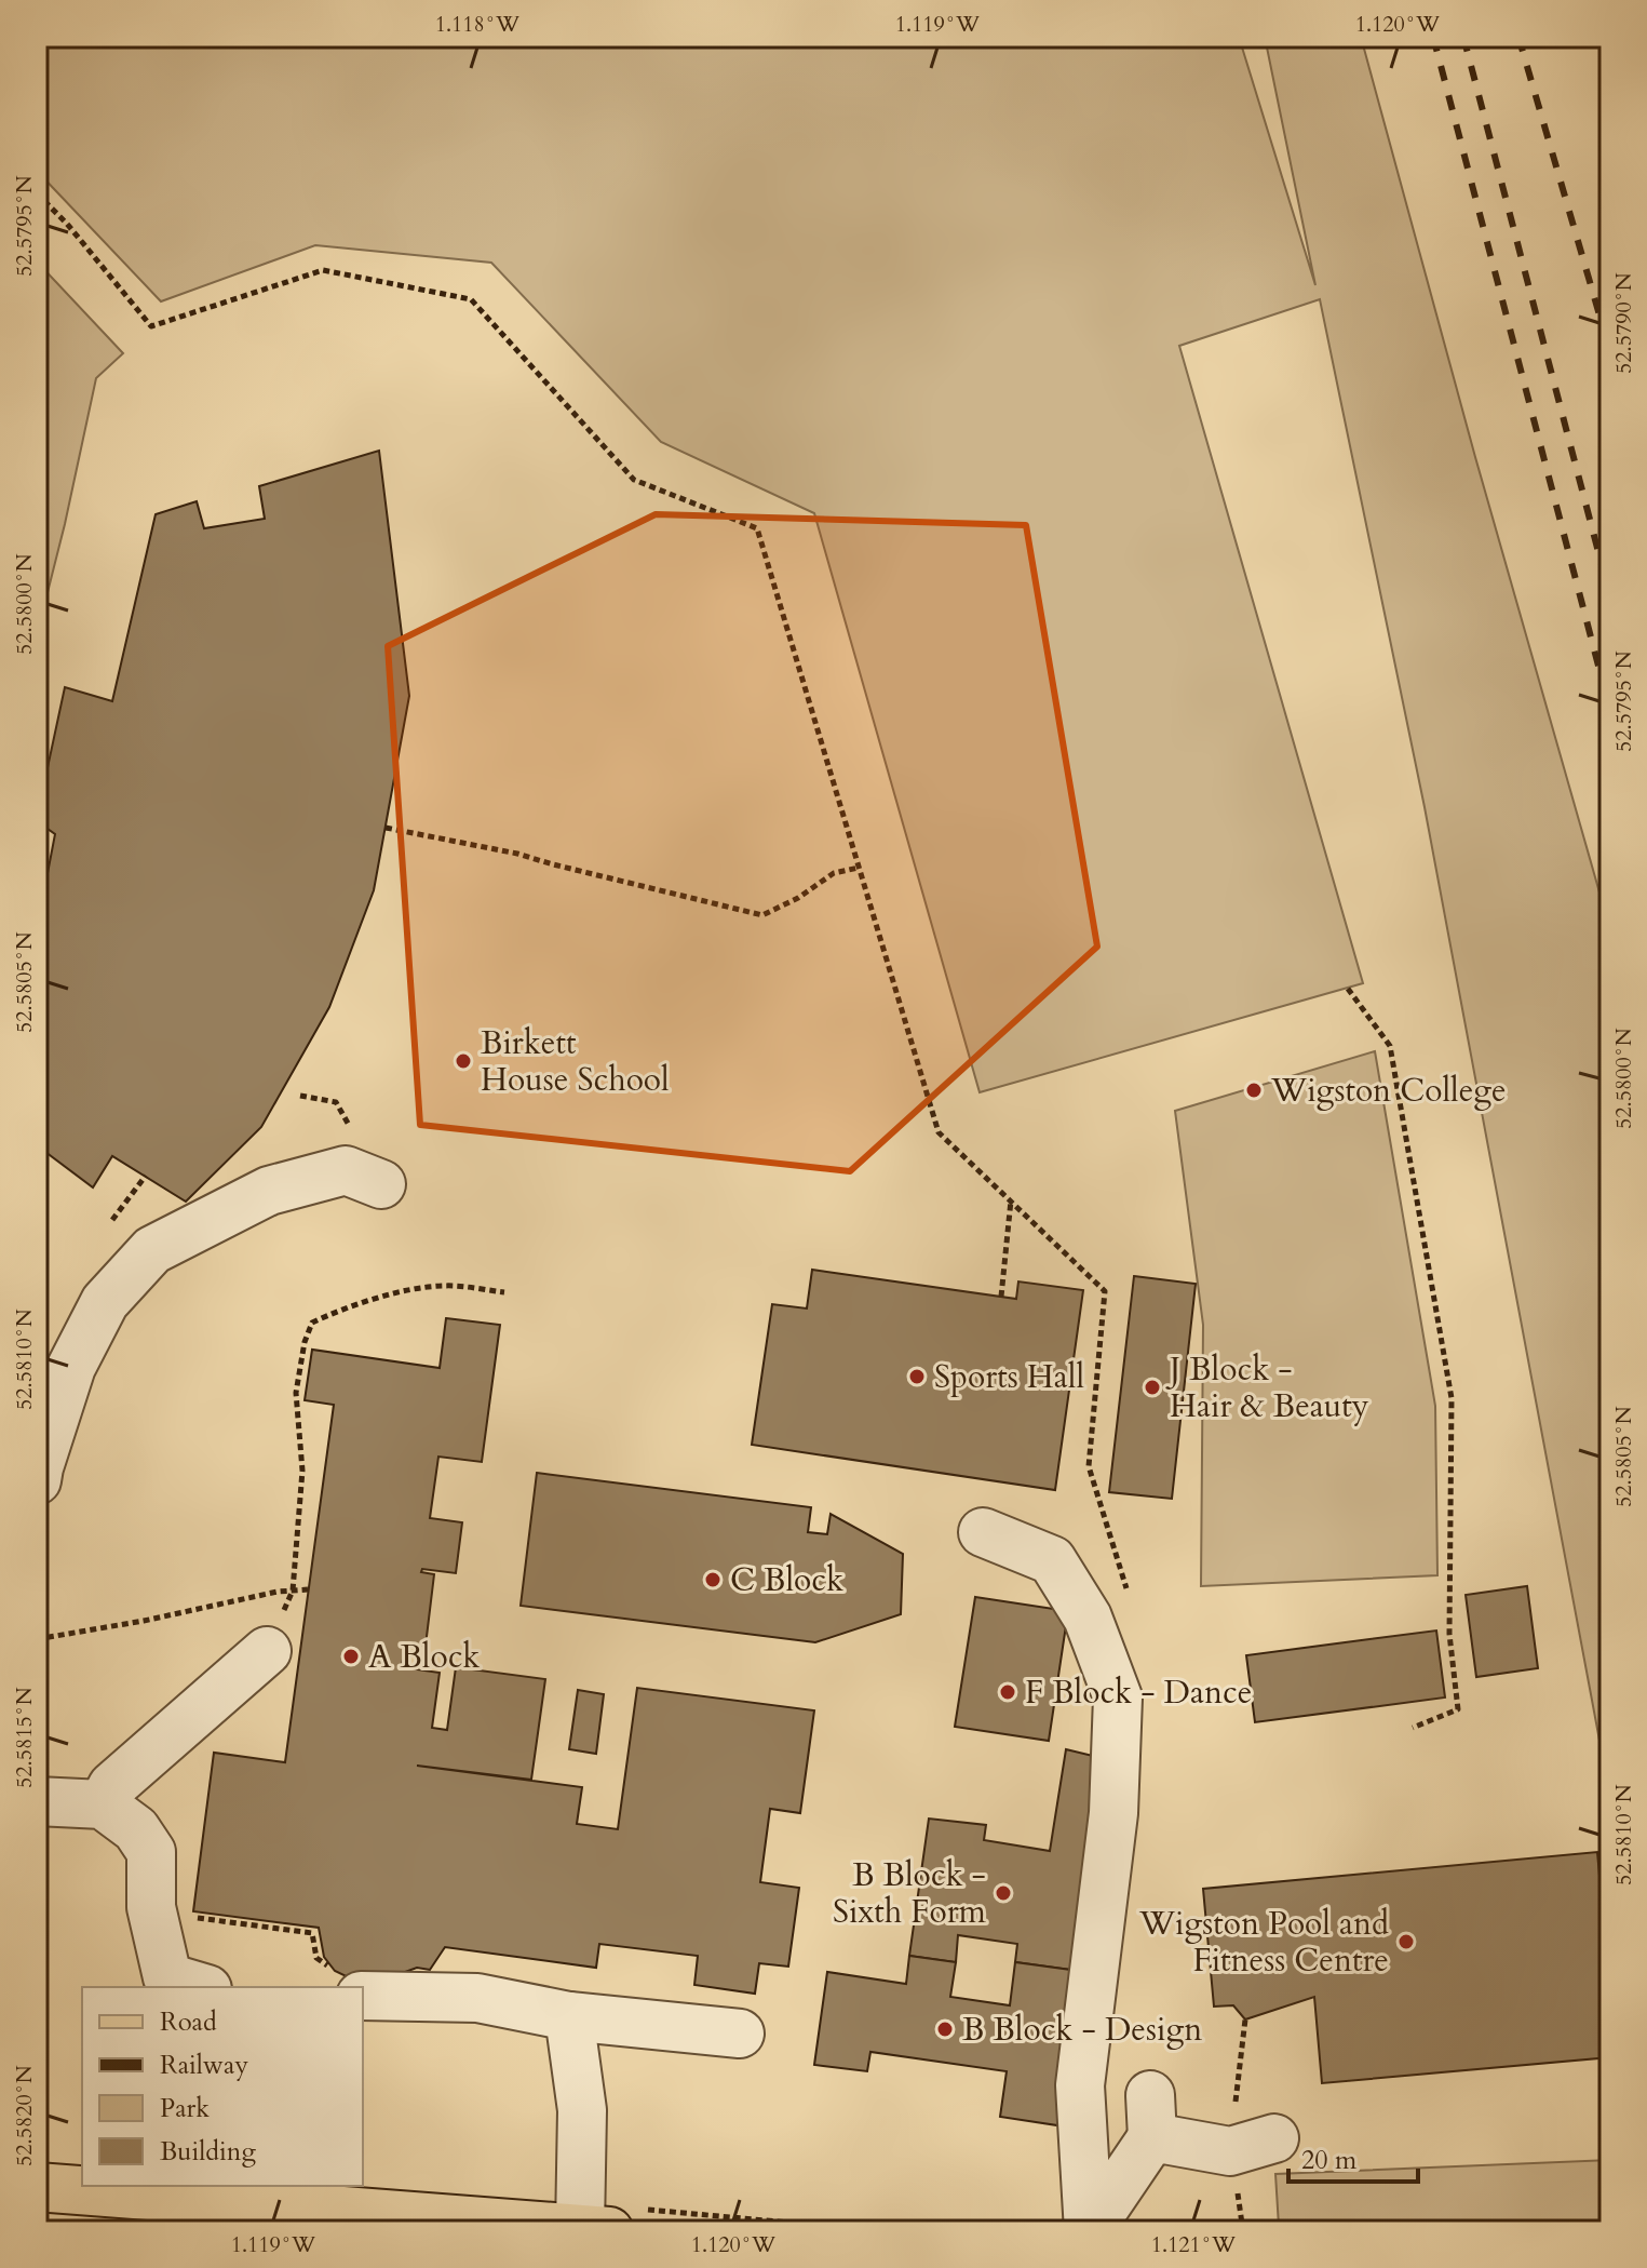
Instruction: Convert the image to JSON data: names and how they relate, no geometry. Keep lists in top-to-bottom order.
{
  "places": [
    "Birkett House School",
    "Wigston College",
    "Sports Hall",
    "J Block - Hair & Beauty",
    "C Block",
    "A Block",
    "F Block - Dance",
    "B Block - Sixth Form",
    "Wigston Pool and Fitness Centre",
    "B Block - Design"
  ],
  "legend": [
    "Road",
    "Railway",
    "Park",
    "Building"
  ],
  "scale_bar": "20 m",
  "coordinates": [
    "1.118°W",
    "1.119°W",
    "1.120°W",
    "52.5795°N",
    "52.5790°N",
    "52.5800°N",
    "52.5805°N",
    "52.5810°N",
    "52.5815°N",
    "52.5820°N",
    "1.121°W"
  ]
}
